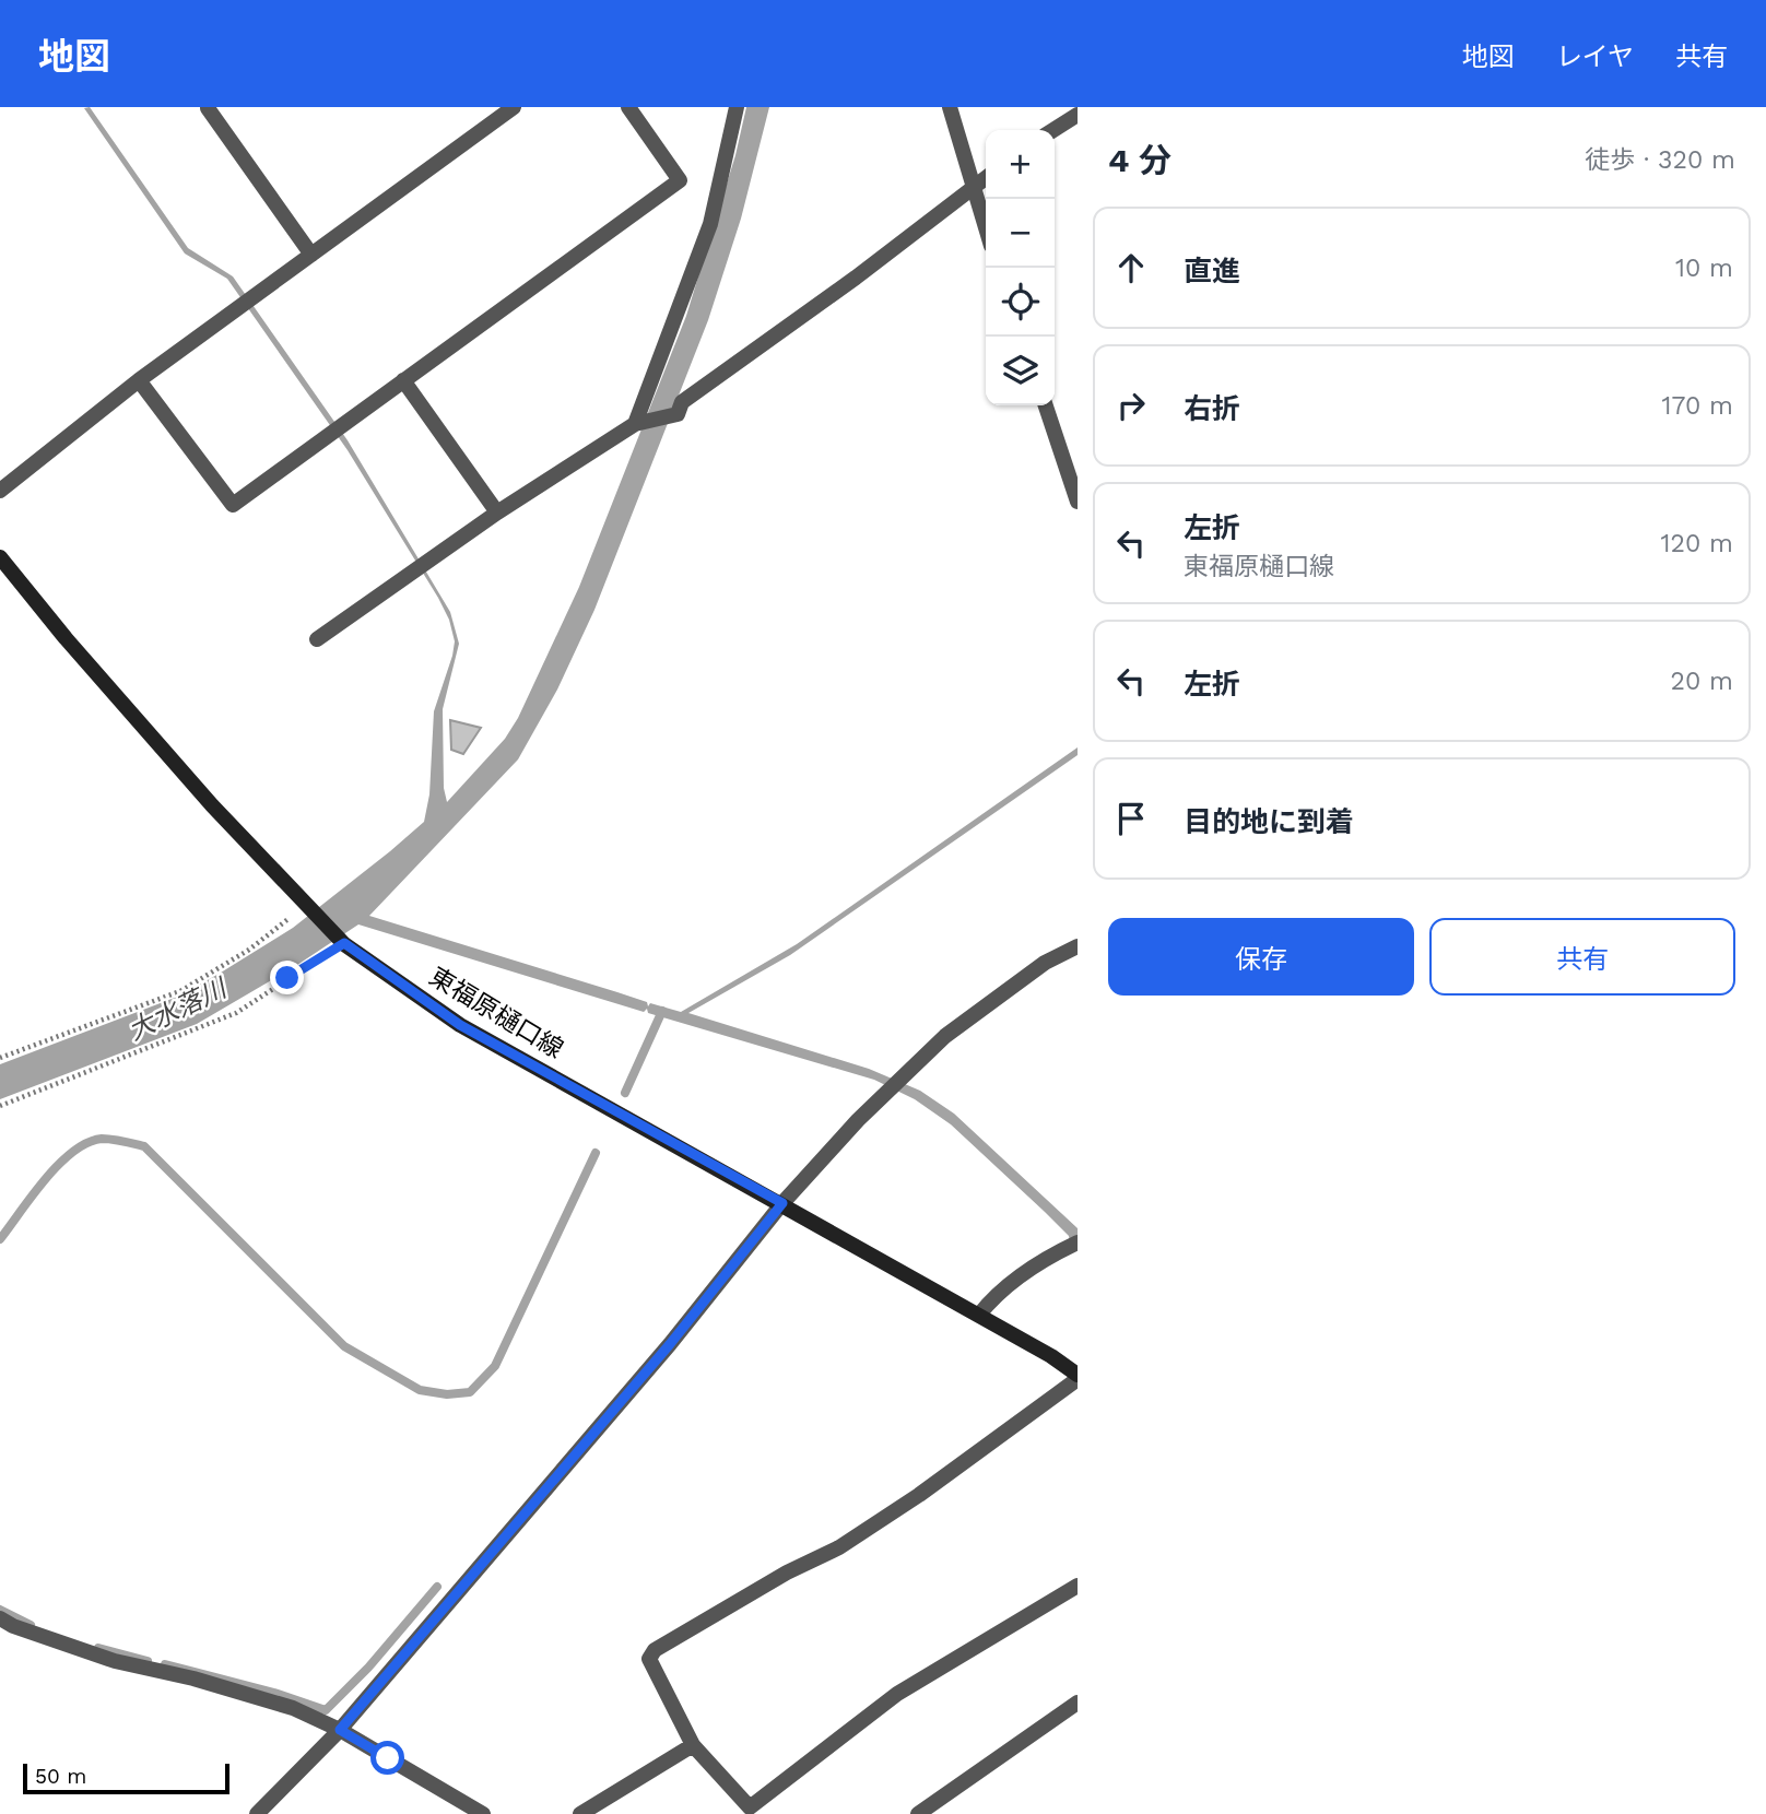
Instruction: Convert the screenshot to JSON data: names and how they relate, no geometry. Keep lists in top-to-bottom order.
{
  "streets": {
    "main road": ["東福原樋口線"]
  },
  "water": ["大水落川"],
  "scale_bar": "50 m",
  "page": {
    "header": "地図",
    "nav": ["地図", "レイヤ", "共有"],
    "heading": ["4 分", "徒歩 · 320 m"],
    "map_buttons": ["+", "−"],
    "list": [
      ["直進", "10 m"],
      ["右折", "170 m"],
      ["左折", "東福原樋口線", "120 m"],
      ["左折", "20 m"],
      "目的地に到着"
    ],
    "buttons": ["保存", "共有"],
    "scale": "50 m"
  }
}
